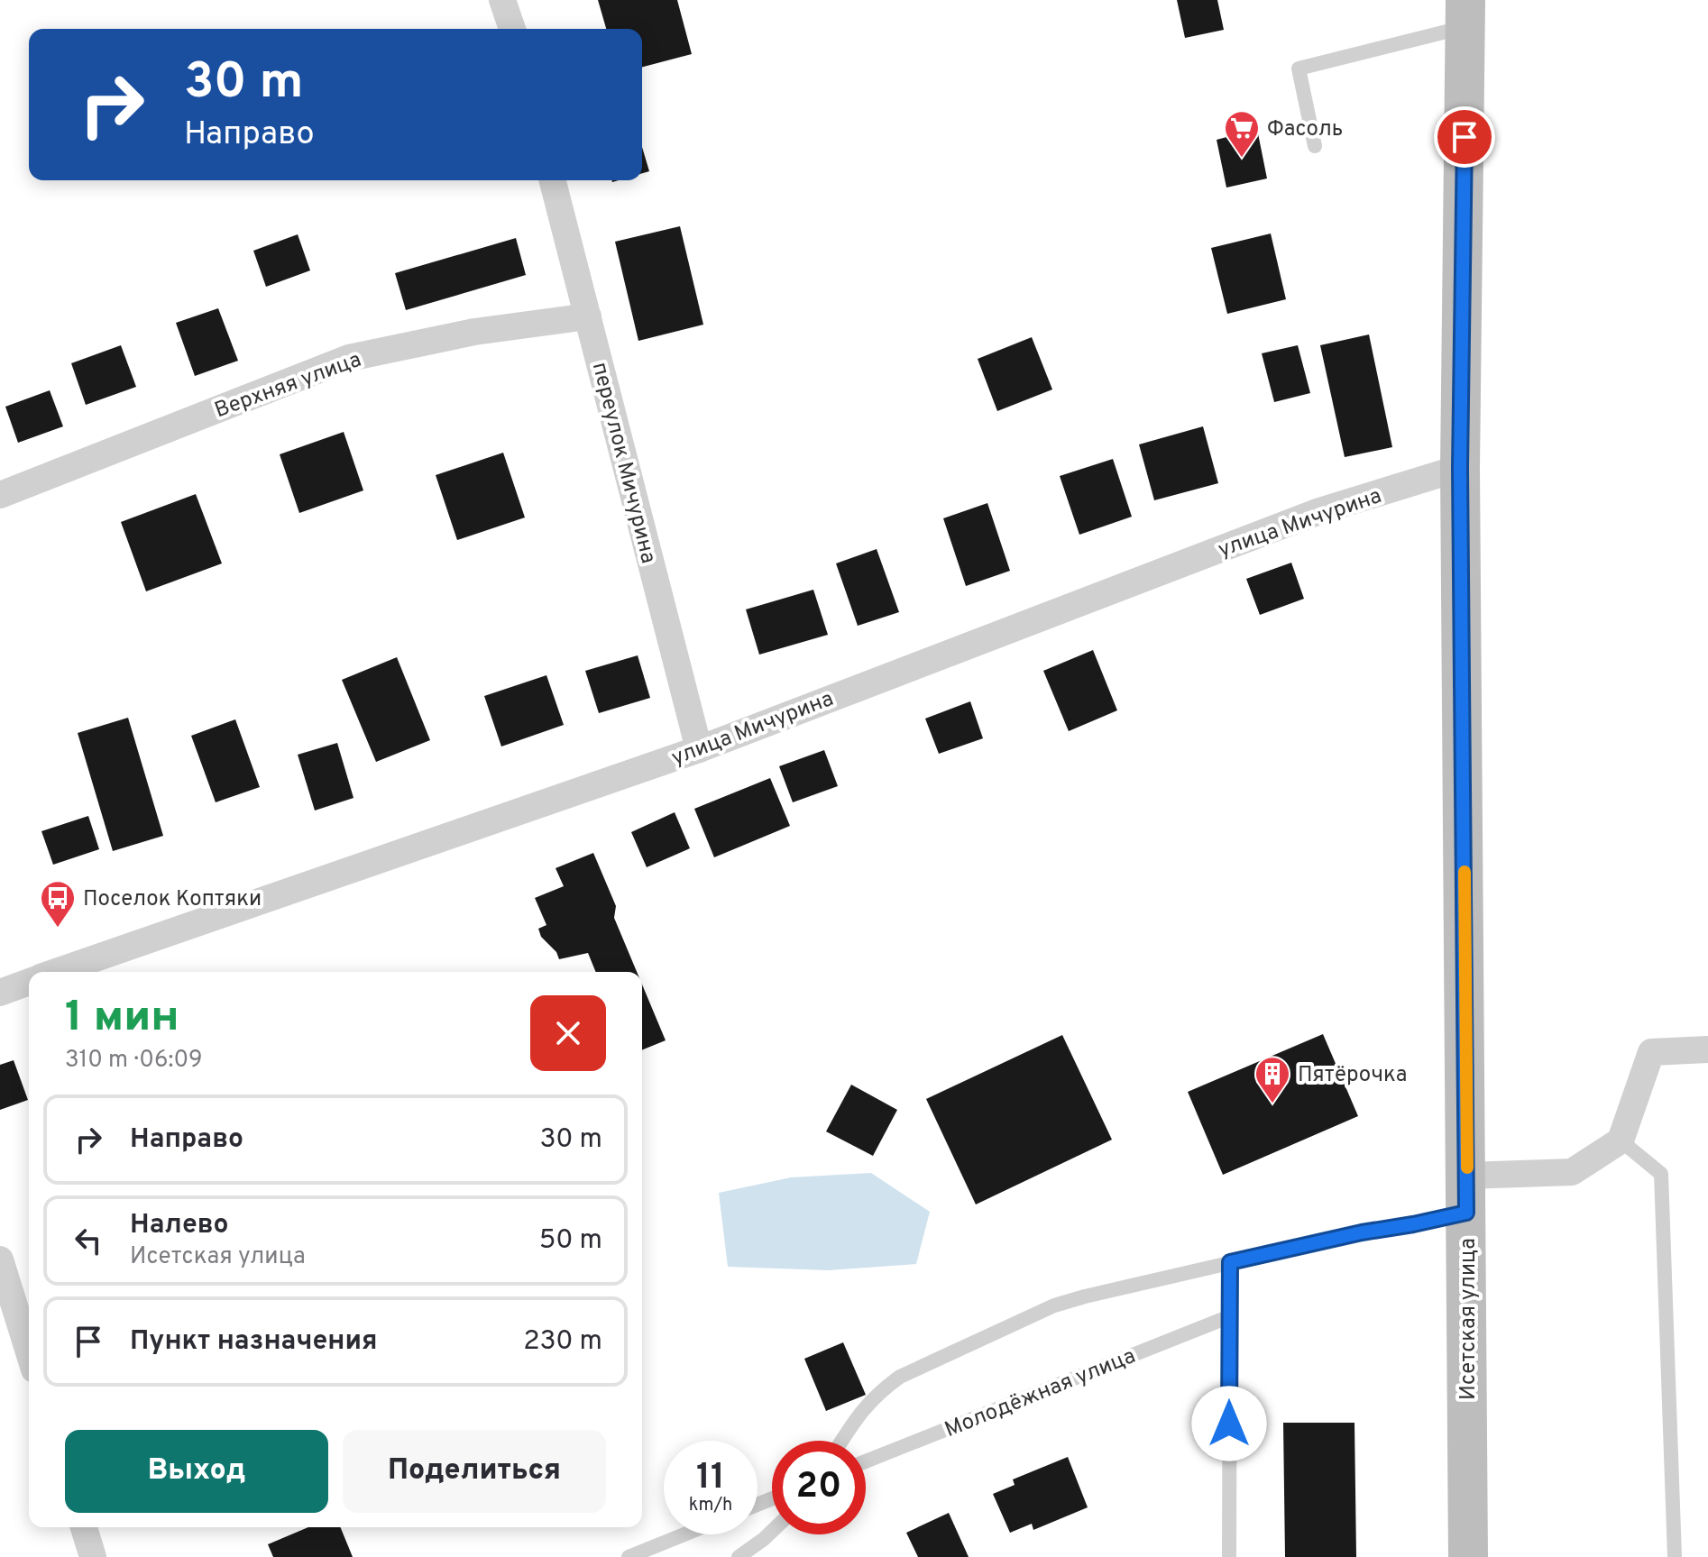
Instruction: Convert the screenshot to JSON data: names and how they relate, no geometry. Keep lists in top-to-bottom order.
{
  "streets": {
    "main road": ["Исетская улица"],
    "street": ["Верхняя улица", "переулок Мичурина", "улица Мичурина"],
    "lane": ["Молодёжная улица"]
  },
  "crossings": [
    ["Верхняя улица", "переулок Мичурина"],
    ["переулок Мичурина", "улица Мичурина"],
    ["улица Мичурина", "Исетская улица"]
  ],
  "places": {
    "supermarket": ["Фасоль"],
    "bus stop": ["Поселок Коптяки"],
    "building": ["Пятёрочка"]
  },
  "page": {
    "turn": ["30 m", "Направо"],
    "heading": ["1 мин", "310 m · 06:09"],
    "list": [
      {
        "name": "Направо",
        "value": "30 m"
      },
      {
        "name": "Налево",
        "note": "Исетская улица",
        "value": "50 m"
      },
      {
        "name": "Пункт назначения",
        "value": "230 m"
      }
    ],
    "buttons": ["Выход", "Поделиться"],
    "speed": "11 km/h",
    "limit": "20"
  }
}
